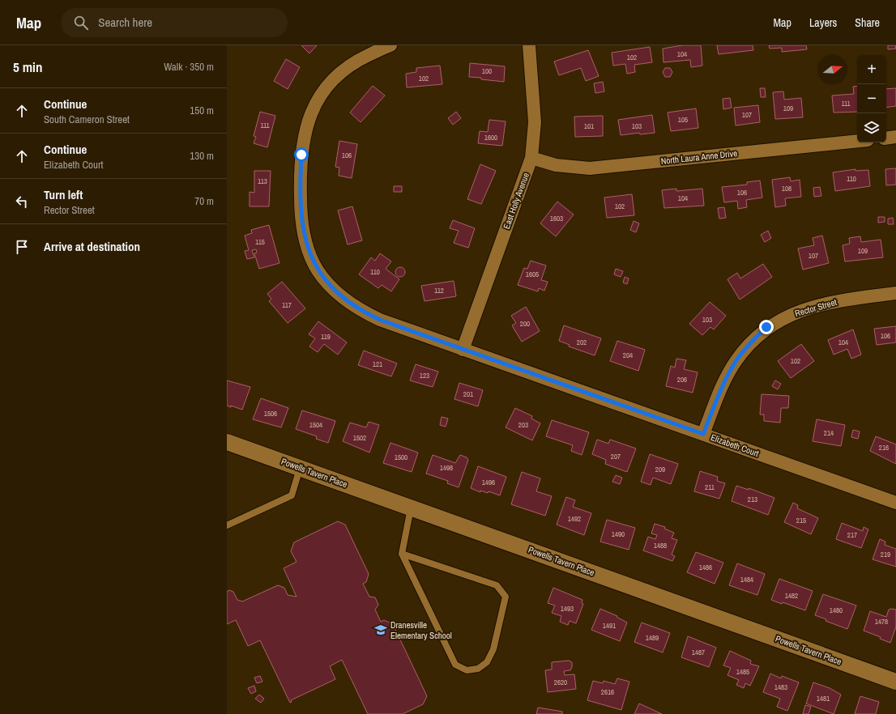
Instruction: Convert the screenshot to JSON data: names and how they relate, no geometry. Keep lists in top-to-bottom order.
{
  "streets": {
    "street": [
      "North Laura Anne Drive",
      "East Holly Avenue",
      "Rector Street",
      "Elizabeth Court",
      "Powells Tavern Place"
    ]
  },
  "crossings": [
    ["North Laura Anne Drive", "East Holly Avenue"],
    ["East Holly Avenue", "Elizabeth Court"],
    ["Rector Street", "Elizabeth Court"]
  ],
  "places": {
    "school or university": ["Dranesville Elementary School"]
  },
  "house_numbers": [
    "104",
    "102",
    "100",
    "102",
    "111",
    "109",
    "107",
    "105",
    "111",
    "101",
    "103",
    "1600",
    "106",
    "110",
    "113",
    "108",
    "106",
    "104",
    "102",
    "1603",
    "115",
    "109",
    "107",
    "110",
    "1605",
    "112",
    "117",
    "103",
    "200",
    "106",
    "119",
    "202",
    "104",
    "204",
    "102",
    "121",
    "123",
    "206",
    "201",
    "1506",
    "1504",
    "203",
    "214",
    "1502",
    "216",
    "207",
    "1500",
    "1498",
    "209",
    "1496",
    "211",
    "213",
    "1492",
    "215",
    "1490",
    "217",
    "1488",
    "219",
    "1486",
    "1484",
    "1482",
    "1493",
    "1480",
    "1478",
    "1491",
    "1489",
    "1487",
    "1485",
    "2620",
    "1483",
    "2616",
    "1481"
  ],
  "north": "right",
  "page": {
    "header": "Map",
    "search": "Search here",
    "nav": ["Map", "Layers", "Share"],
    "heading": ["5 min", "Walk · 350 m"],
    "map_buttons": ["+", "−"],
    "list": [
      ["Continue", "South Cameron Street", "150 m"],
      ["Continue", "Elizabeth Court", "130 m"],
      ["Turn left", "Rector Street", "70 m"],
      "Arrive at destination"
    ]
  }
}
